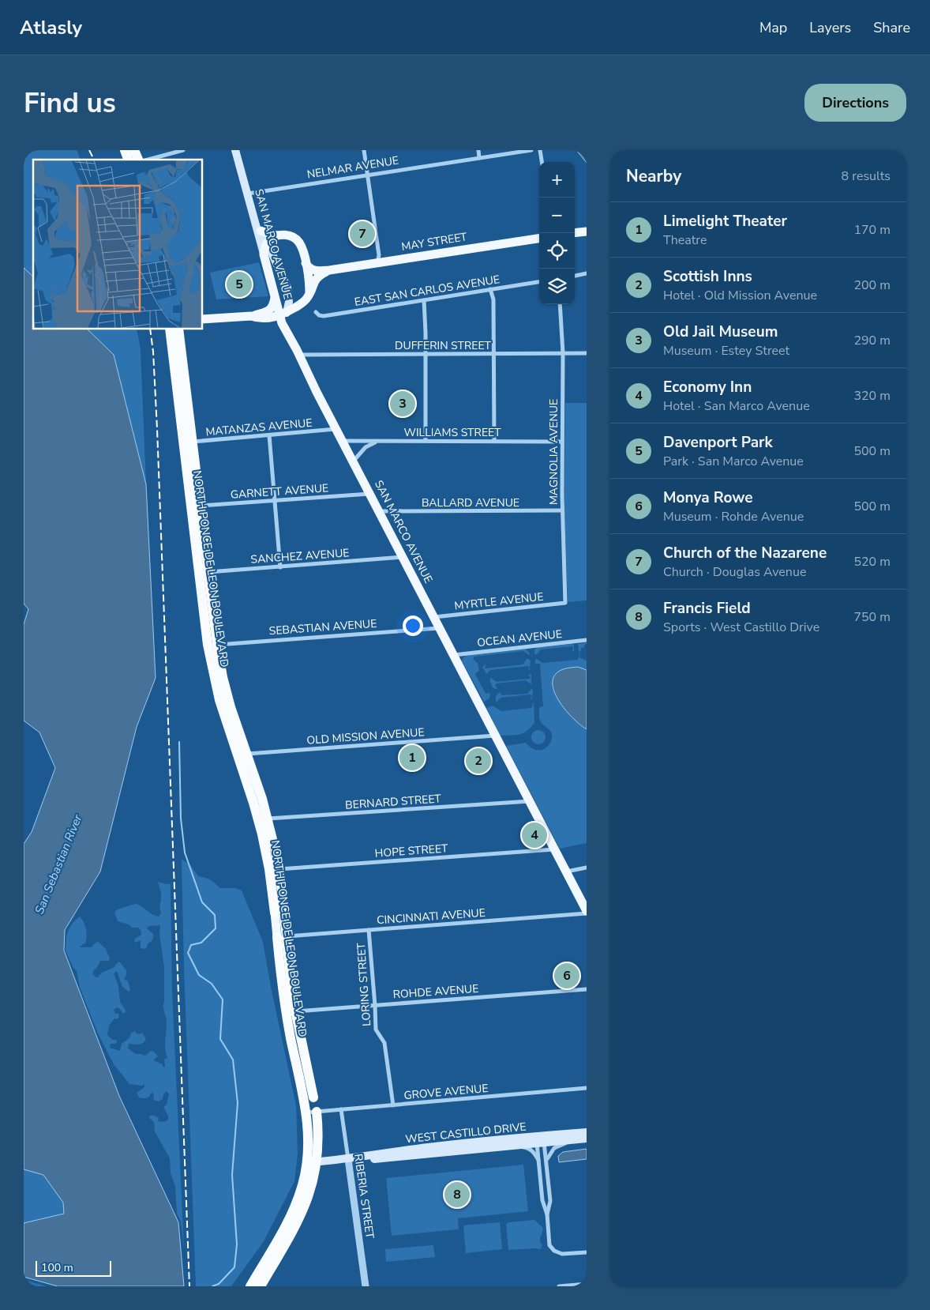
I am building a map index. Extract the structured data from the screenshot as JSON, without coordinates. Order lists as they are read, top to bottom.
{
  "streets": {
    "highway": ["NORTH PONCE DE LEON BOULEVARD"],
    "main road": ["MAY STREET", "SAN MARCO AVENUE", "WEST CASTILLO DRIVE"],
    "street": [
      "NELMAR AVENUE",
      "EAST SAN CARLOS AVENUE",
      "DUFFERIN STREET",
      "MATANZAS AVENUE",
      "WILLIAMS STREET",
      "MAGNOLIA AVENUE",
      "GARNETT AVENUE",
      "BALLARD AVENUE",
      "SANCHEZ AVENUE",
      "MYRTLE AVENUE",
      "SEBASTIAN AVENUE",
      "OCEAN AVENUE",
      "OLD MISSION AVENUE",
      "BERNARD STREET",
      "HOPE STREET",
      "CINCINNATI AVENUE",
      "LORING STREET",
      "ROHDE AVENUE",
      "GROVE AVENUE",
      "RIBERIA STREET"
    ]
  },
  "crossings": [
    ["NELMAR AVENUE", "SAN MARCO AVENUE"],
    ["MAY STREET", "SAN MARCO AVENUE"],
    ["SAN MARCO AVENUE", "DUFFERIN STREET"],
    ["SAN MARCO AVENUE", "MATANZAS AVENUE"],
    ["SAN MARCO AVENUE", "WILLIAMS STREET"],
    ["SAN MARCO AVENUE", "GARNETT AVENUE"],
    ["SAN MARCO AVENUE", "BALLARD AVENUE"],
    ["SAN MARCO AVENUE", "SANCHEZ AVENUE"],
    ["SAN MARCO AVENUE", "MYRTLE AVENUE"],
    ["SAN MARCO AVENUE", "SEBASTIAN AVENUE"],
    ["SAN MARCO AVENUE", "OCEAN AVENUE"],
    ["SAN MARCO AVENUE", "OLD MISSION AVENUE"],
    ["SAN MARCO AVENUE", "BERNARD STREET"],
    ["SAN MARCO AVENUE", "HOPE STREET"],
    ["SAN MARCO AVENUE", "CINCINNATI AVENUE"],
    ["DUFFERIN STREET", "MAGNOLIA AVENUE"],
    ["MATANZAS AVENUE", "NORTH PONCE DE LEON BOULEVARD"],
    ["WILLIAMS STREET", "MAGNOLIA AVENUE"],
    ["MAGNOLIA AVENUE", "BALLARD AVENUE"],
    ["MAGNOLIA AVENUE", "MYRTLE AVENUE"],
    ["GARNETT AVENUE", "NORTH PONCE DE LEON BOULEVARD"],
    ["SANCHEZ AVENUE", "NORTH PONCE DE LEON BOULEVARD"],
    ["NORTH PONCE DE LEON BOULEVARD", "SEBASTIAN AVENUE"],
    ["NORTH PONCE DE LEON BOULEVARD", "OLD MISSION AVENUE"],
    ["NORTH PONCE DE LEON BOULEVARD", "BERNARD STREET"],
    ["NORTH PONCE DE LEON BOULEVARD", "HOPE STREET"],
    ["NORTH PONCE DE LEON BOULEVARD", "CINCINNATI AVENUE"],
    ["NORTH PONCE DE LEON BOULEVARD", "ROHDE AVENUE"],
    ["NORTH PONCE DE LEON BOULEVARD", "GROVE AVENUE"],
    ["NORTH PONCE DE LEON BOULEVARD", "WEST CASTILLO DRIVE"],
    ["CINCINNATI AVENUE", "LORING STREET"],
    ["LORING STREET", "ROHDE AVENUE"],
    ["LORING STREET", "GROVE AVENUE"],
    ["GROVE AVENUE", "RIBERIA STREET"],
    ["WEST CASTILLO DRIVE", "RIBERIA STREET"]
  ],
  "water": ["San Sebastian River"],
  "scale_bar": "100 m",
  "page": {
    "header": "Atlasly",
    "nav": ["Map", "Layers", "Share"],
    "buttons": "Directions",
    "title": "Find us",
    "heading": ["Nearby", "8 results"],
    "map_buttons": ["+", "−"],
    "list": [
      {
        "mark": "1",
        "name": "Limelight Theater",
        "note": "Theatre",
        "value": "170 m"
      },
      {
        "mark": "2",
        "name": "Scottish Inns",
        "note": "Hotel · Old Mission Avenue",
        "value": "200 m"
      },
      {
        "mark": "3",
        "name": "Old Jail Museum",
        "note": "Museum · Estey Street",
        "value": "290 m"
      },
      {
        "mark": "4",
        "name": "Economy Inn",
        "note": "Hotel · San Marco Avenue",
        "value": "320 m"
      },
      {
        "mark": "5",
        "name": "Davenport Park",
        "note": "Park · San Marco Avenue",
        "value": "500 m"
      },
      {
        "mark": "6",
        "name": "Monya Rowe",
        "note": "Museum · Rohde Avenue",
        "value": "500 m"
      },
      {
        "mark": "7",
        "name": "Church of the Nazarene",
        "note": "Church · Douglas Avenue",
        "value": "520 m"
      },
      {
        "mark": "8",
        "name": "Francis Field",
        "note": "Sports · West Castillo Drive",
        "value": "750 m"
      }
    ],
    "pins": [
      "7",
      "5",
      "3",
      "1",
      "2",
      "4",
      "6",
      "8"
    ],
    "scale": "100 m"
  }
}
